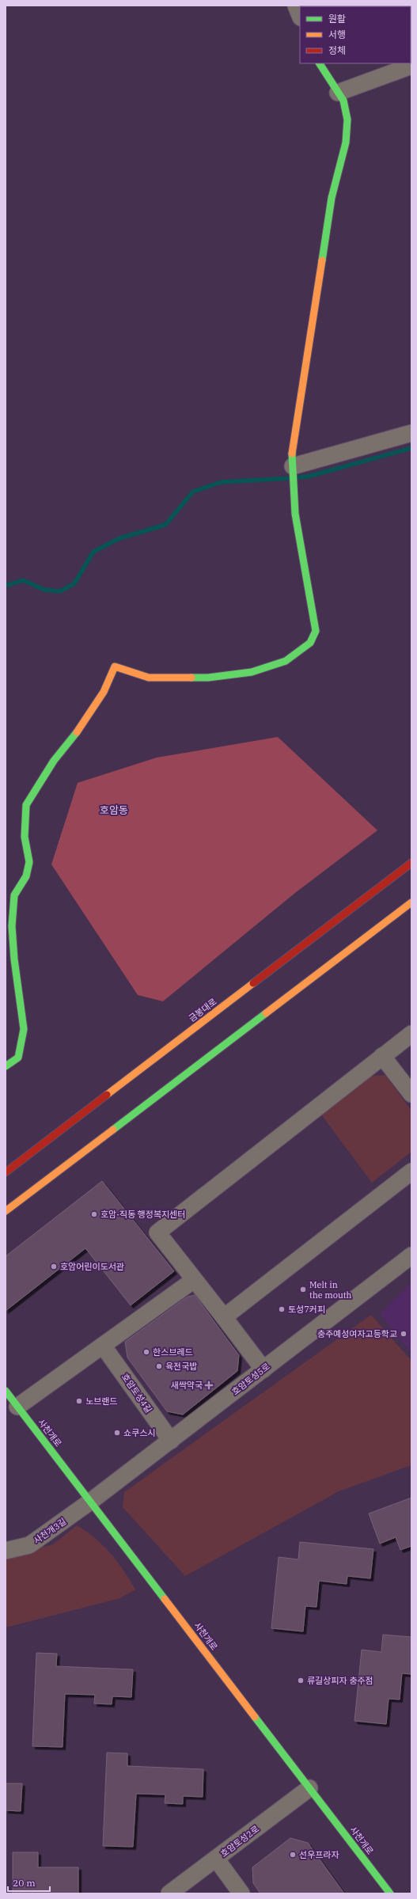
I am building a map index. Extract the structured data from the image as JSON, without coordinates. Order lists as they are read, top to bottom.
{
  "streets": {
    "street": [
      "금봉대로",
      "호암토성5로",
      "호암토성4길",
      "사천개로",
      "사천개3길",
      "호암토성2로"
    ]
  },
  "crossings": [
    ["호암토성5로", "호암토성4길"],
    ["호암토성5로", "사천개로"],
    ["호암토성5로", "사천개3길"],
    ["사천개로", "사천개3길"],
    ["사천개로", "호암토성2로"]
  ],
  "districts": ["호암동"],
  "places": {
    "other": [
      "호암·직동 행정복지센터",
      "호암어린이도서관",
      "Melt in the mouth",
      "토성7커피",
      "충주예성여자고등학교",
      "한스브레드",
      "육전국밥",
      "노브랜드",
      "쇼쿠스시",
      "류길상피자 충주점",
      "선우프라자"
    ],
    "health": ["새싹약국"]
  },
  "legend": ["원활", "서행", "정체"],
  "scale_bar": "20 m"
}
